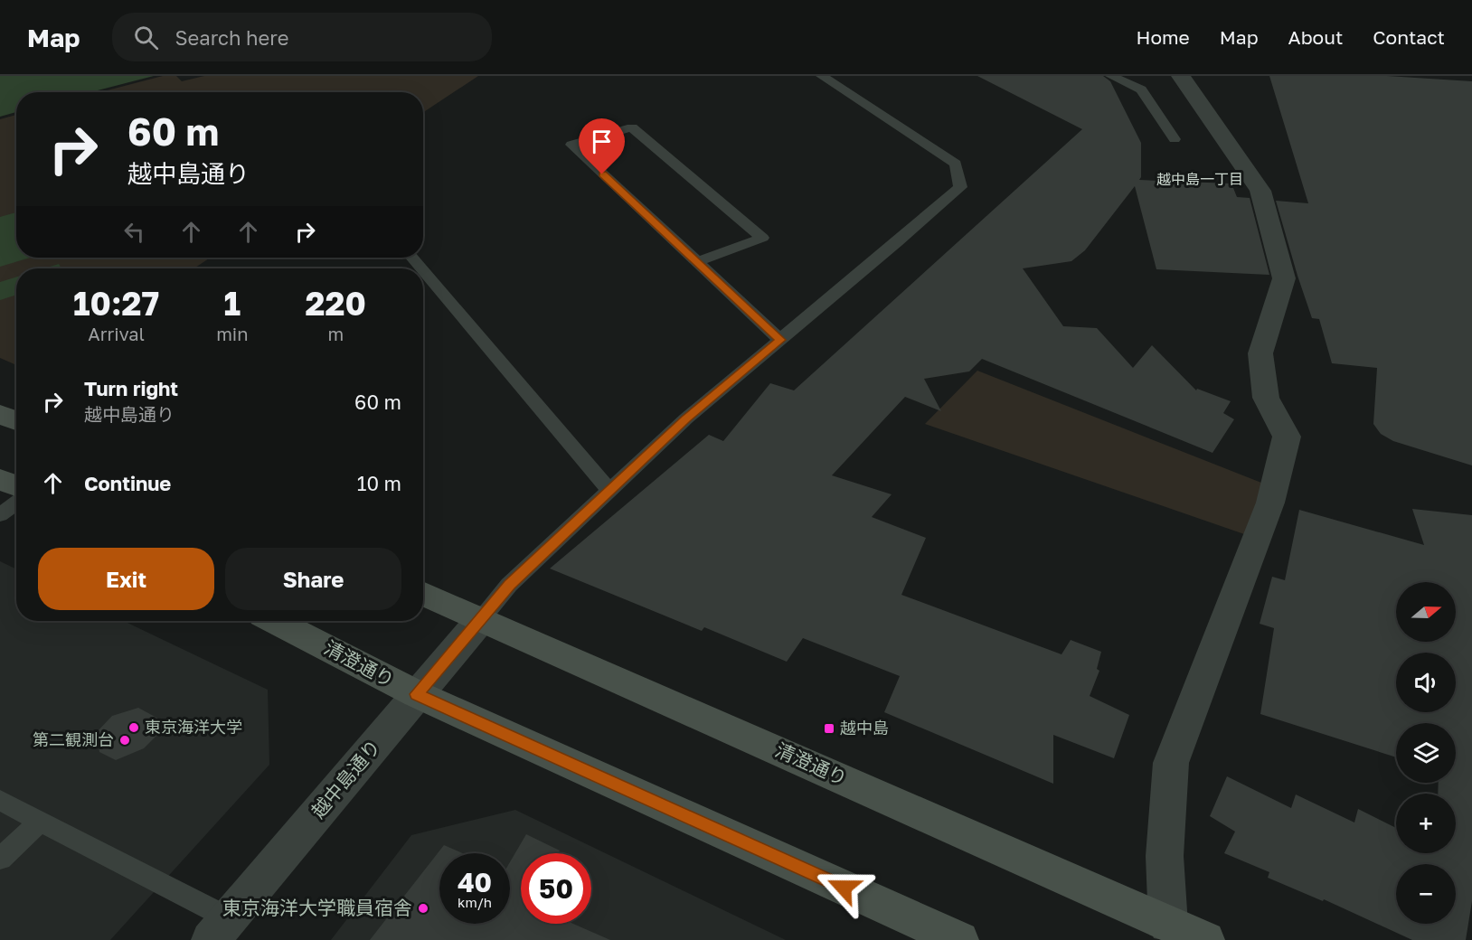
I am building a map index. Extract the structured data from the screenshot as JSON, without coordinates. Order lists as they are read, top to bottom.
{
  "streets": {
    "main road": ["清澄通り"],
    "street": ["越中島通り"]
  },
  "crossings": [
    ["清澄通り", "越中島通り"]
  ],
  "districts": ["越中島一丁目"],
  "places": {
    "other": ["東京海洋大学", "第二観測台", "東京海洋大学職員宿舎"],
    "transit": ["越中島"]
  },
  "north": "right",
  "page": {
    "header": "Map",
    "search": "Search here",
    "nav": [
      "Home",
      "Map",
      "About",
      "Contact"
    ],
    "turn": ["60 m", "越中島通り"],
    "eta": [
      "10:27",
      "Arrival",
      "1",
      "min",
      "220",
      "m"
    ],
    "list": [
      {
        "name": "Turn right",
        "note": "越中島通り",
        "value": "60 m"
      },
      {
        "name": "Continue",
        "value": "10 m"
      }
    ],
    "buttons": ["Exit", "Share"],
    "map_buttons": ["+", "−"],
    "speed": "40 km/h",
    "limit": "50"
  }
}
